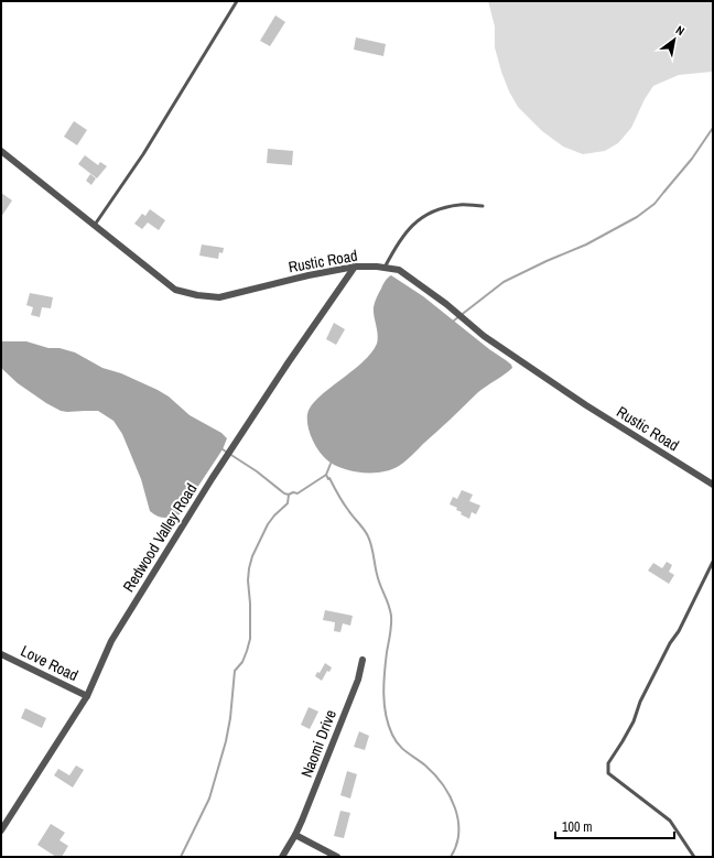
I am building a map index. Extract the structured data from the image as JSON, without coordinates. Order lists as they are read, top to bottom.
{
  "streets": {
    "street": [
      "Rustic Road",
      "Redwood Valley Road",
      "Love Road",
      "Naomi Drive"
    ]
  },
  "crossings": [
    ["Rustic Road", "Redwood Valley Road"],
    ["Redwood Valley Road", "Love Road"]
  ],
  "scale_bar": "100 m",
  "north": "top right"
}
